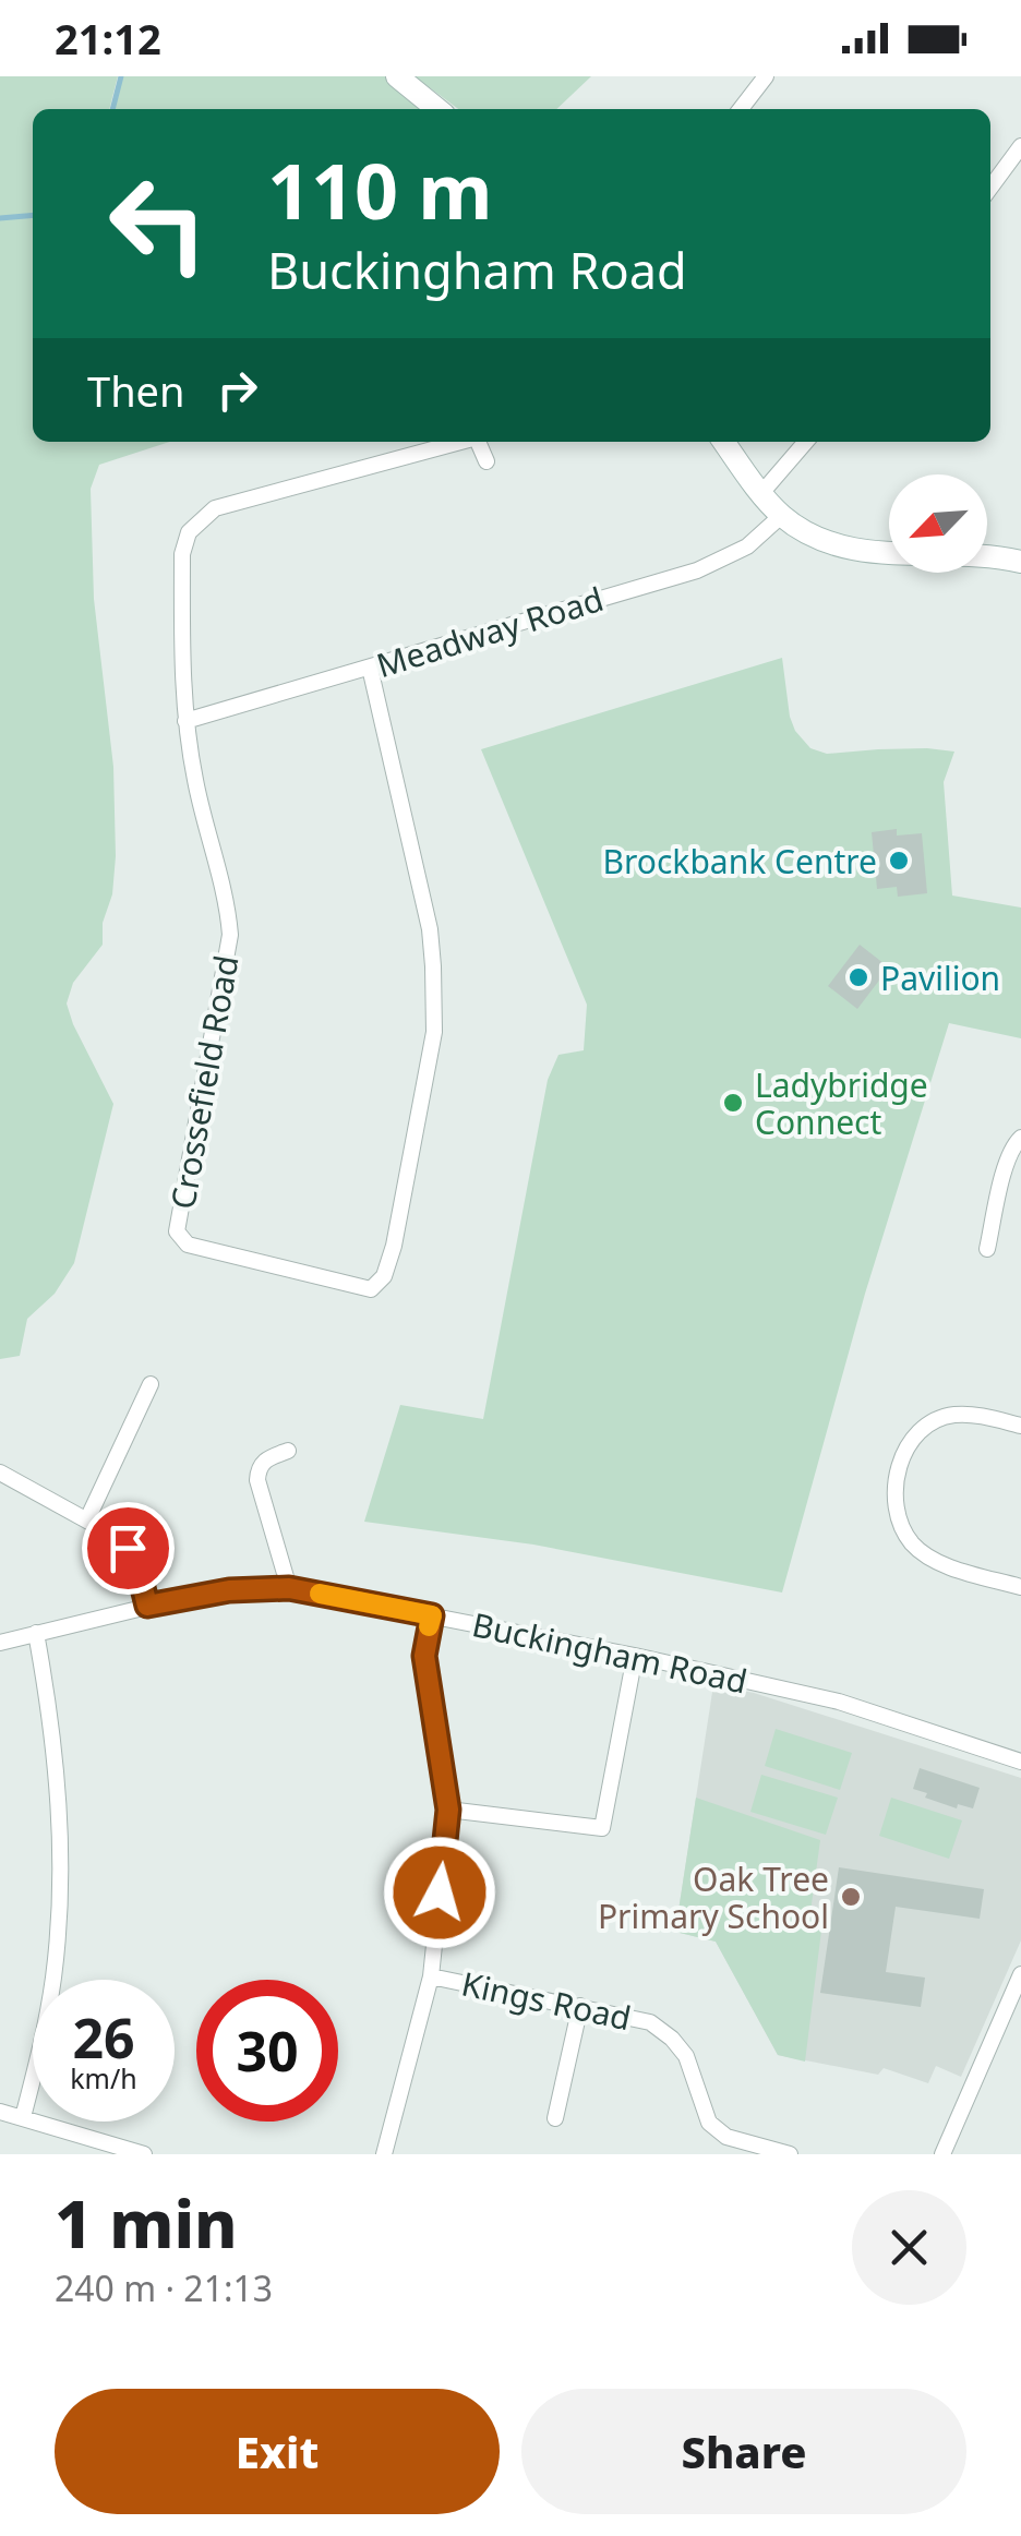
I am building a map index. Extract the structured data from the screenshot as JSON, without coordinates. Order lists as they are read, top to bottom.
{
  "streets": {
    "street": [
      "Meadway Road",
      "Crossefield Road",
      "Buckingham Road",
      "Kings Road"
    ]
  },
  "crossings": [
    ["Meadway Road", "Crossefield Road"]
  ],
  "places": [
    "Brockbank Centre",
    "Pavilion",
    "Ladybridge Connect",
    "Oak Tree Primary School"
  ],
  "north": "bottom left",
  "page": {
    "status": "21:12",
    "turn": ["110 m", "Buckingham Road"],
    "then": "Then",
    "speed": "26 km/h",
    "limit": "30",
    "heading": ["1 min", "240 m · 21:13"],
    "buttons": ["Exit", "Share"]
  }
}
